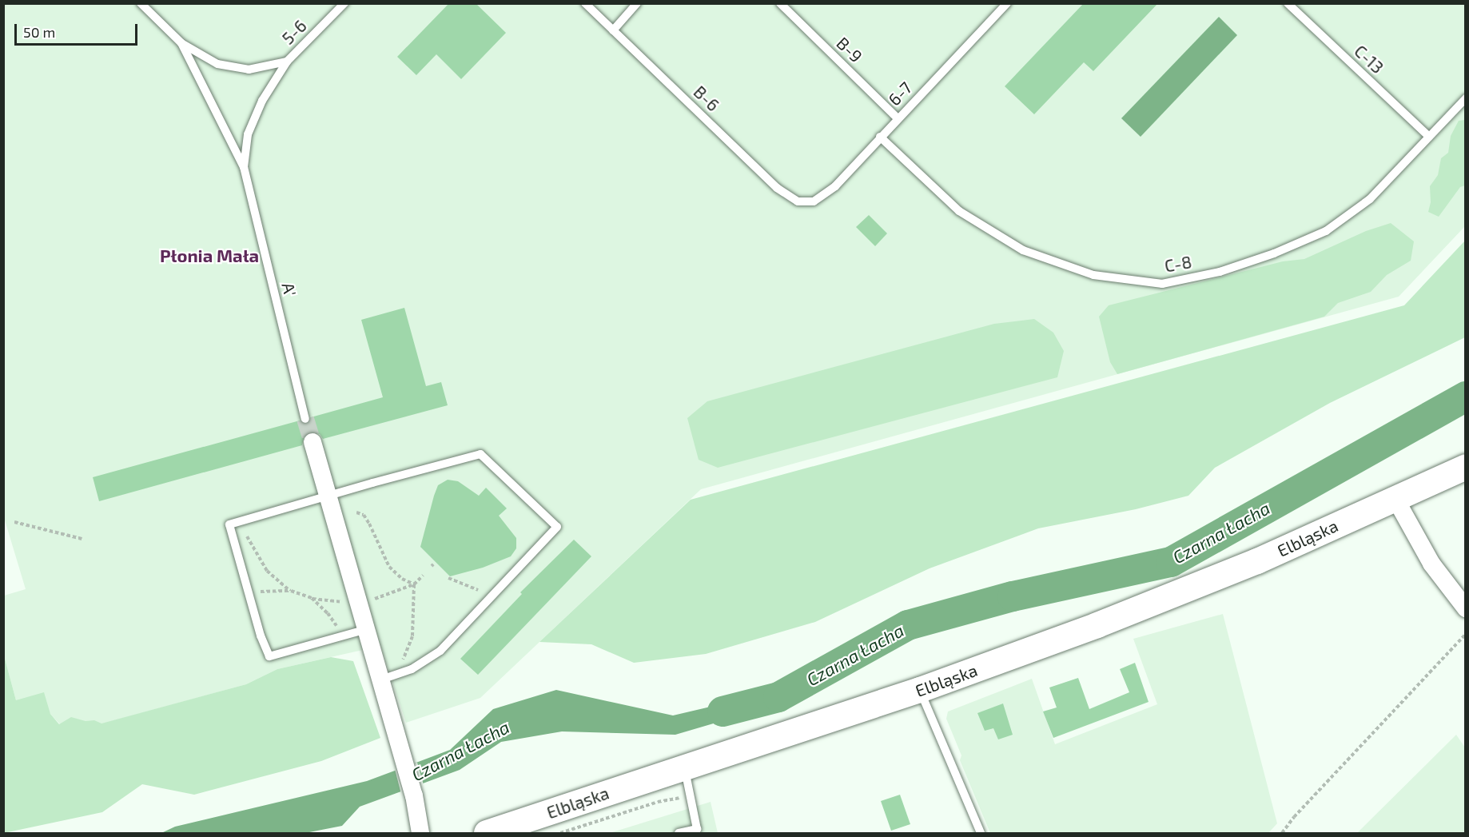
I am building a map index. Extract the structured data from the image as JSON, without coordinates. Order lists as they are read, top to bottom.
{
  "streets": {
    "main road": ["Elbląska"],
    "lane": [
      "5-6",
      "B-9",
      "C-13",
      "6-7",
      "B-6",
      "C-8",
      "A'"
    ]
  },
  "crossings": [
    ["5-6", "A'"],
    ["B-9", "6-7"],
    ["C-13", "C-8"],
    ["6-7", "B-6"],
    ["6-7", "C-8"]
  ],
  "districts": ["Płonia Mała"],
  "water": ["Czarna Łacha"],
  "scale_bar": "50 m"
}
